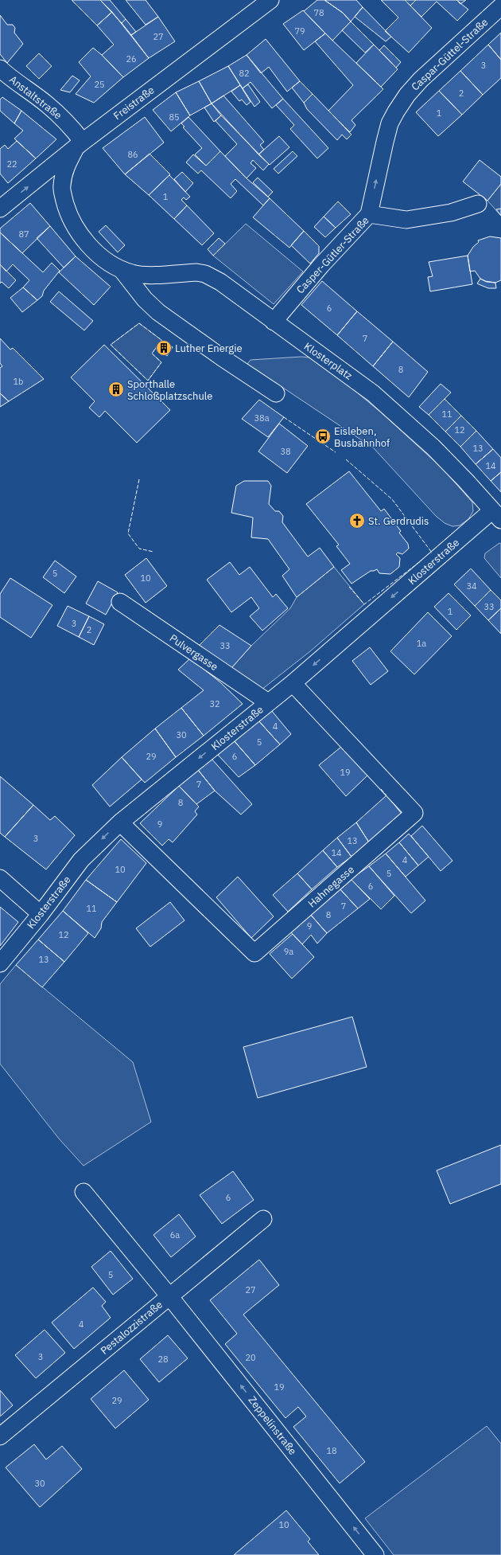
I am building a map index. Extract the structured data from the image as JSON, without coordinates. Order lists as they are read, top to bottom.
{
  "streets": {
    "street": [
      "Caspar-Güttel-Straße",
      "Anstaltstraße",
      "Freistraße",
      "Casper-Gütler-Straße",
      "Klosterplatz",
      "Klosterstraße",
      "Pulvergasse",
      "Hahnegasse",
      "Pestalozzistraße",
      "Zeppelinstraße"
    ]
  },
  "crossings": [
    ["Caspar-Güttel-Straße", "Casper-Gütler-Straße"],
    ["Anstaltstraße", "Freistraße"],
    ["Anstaltstraße", "Klosterplatz"],
    ["Freistraße", "Klosterplatz"],
    ["Casper-Gütler-Straße", "Klosterplatz"],
    ["Klosterplatz", "Klosterstraße"],
    ["Klosterstraße", "Pulvergasse"],
    ["Klosterstraße", "Hahnegasse"],
    ["Pestalozzistraße", "Zeppelinstraße"]
  ],
  "one_way": ["Caspar-Güttel-Straße", "Klosterstraße", "Zeppelinstraße"],
  "places": {
    "building": ["Luther Energie", "Sporthalle Schloßplatzschule"],
    "bus stop": ["Eisleben, Busbahnhof"],
    "church": ["St. Gerdrudis"]
  },
  "house_numbers": [
    "78",
    "79",
    "27",
    "26",
    "3",
    "82",
    "25",
    "2",
    "1",
    "85",
    "86",
    "22",
    "1",
    "87",
    "6",
    "7",
    "8",
    "1b",
    "11",
    "38a",
    "12",
    "13",
    "38",
    "14",
    "5",
    "10",
    "34",
    "33",
    "1",
    "3",
    "2",
    "1a",
    "33",
    "32",
    "4",
    "30",
    "5",
    "29",
    "6",
    "19",
    "7",
    "8",
    "9",
    "3",
    "13",
    "14",
    "4",
    "10",
    "5",
    "6",
    "7",
    "11",
    "8",
    "9",
    "12",
    "9a",
    "13",
    "6",
    "6a",
    "5",
    "27",
    "4",
    "3",
    "20",
    "28",
    "19",
    "29",
    "18",
    "30",
    "10"
  ]
}
